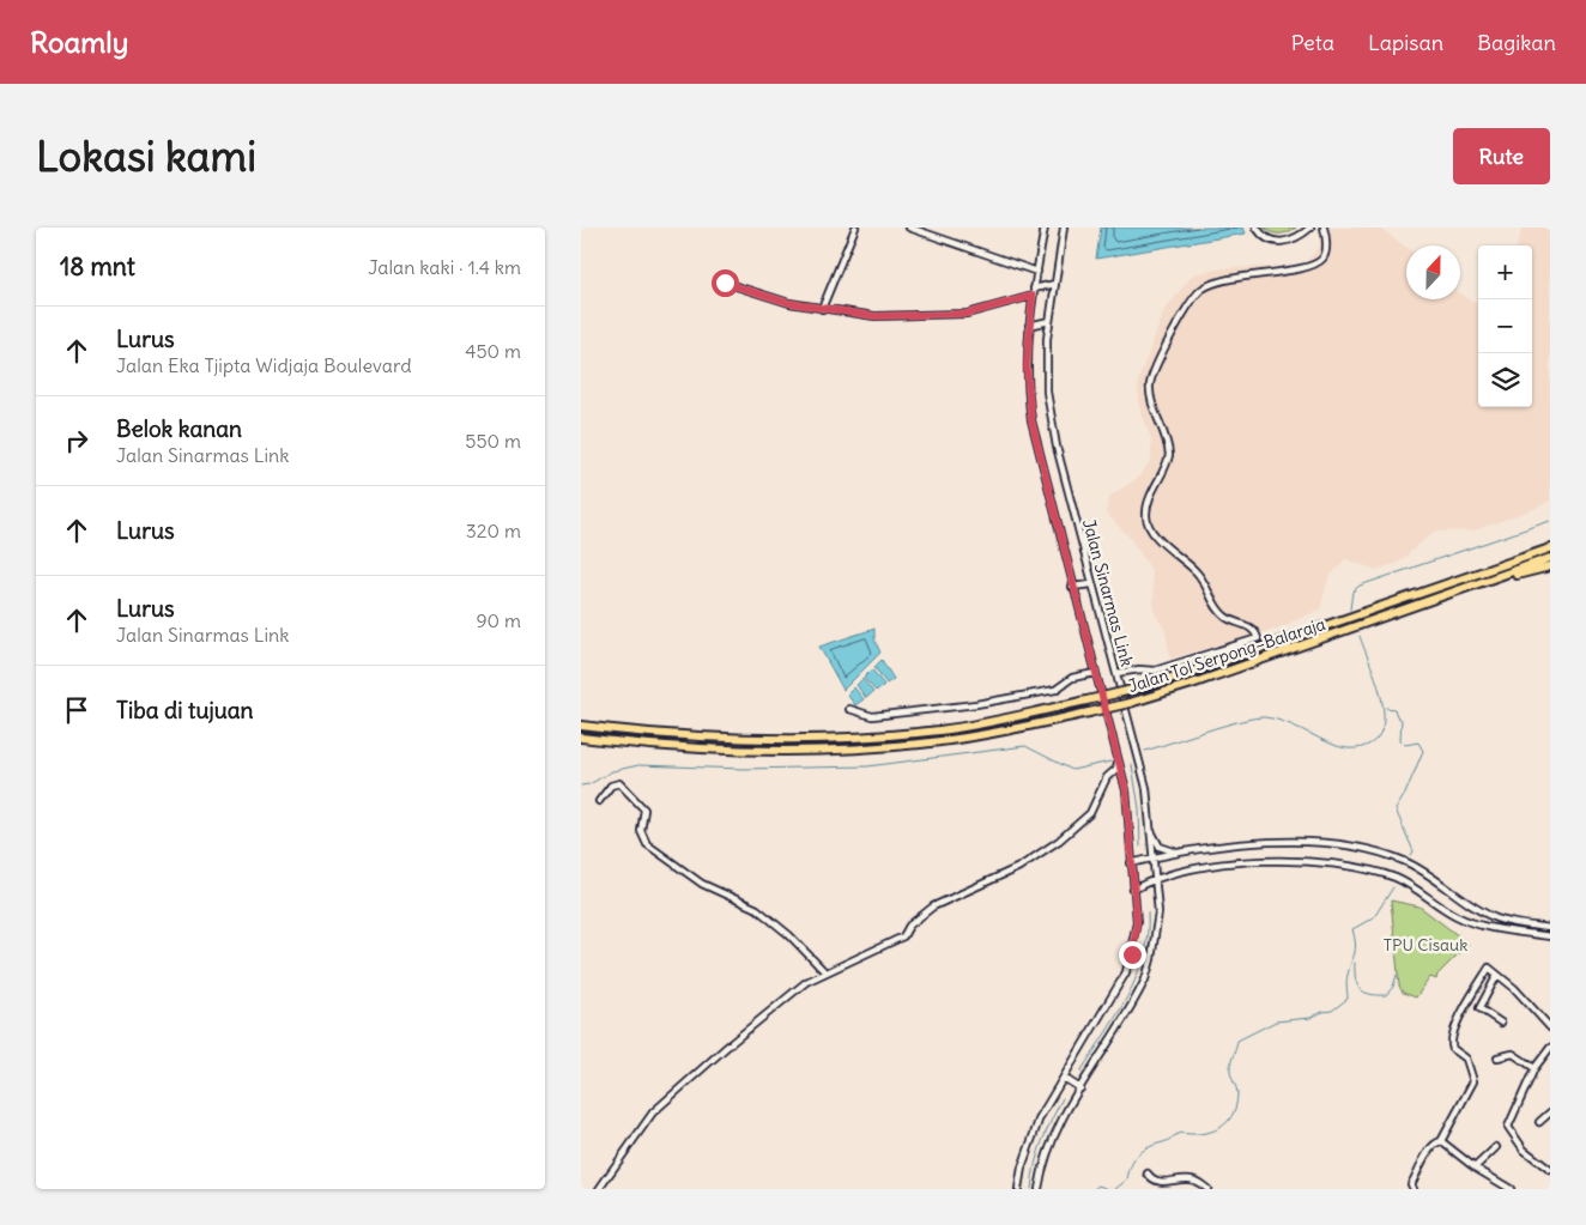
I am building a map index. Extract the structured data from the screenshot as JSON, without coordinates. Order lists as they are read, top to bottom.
{
  "streets": {
    "highway": ["Jalan Tol Serpong–Balaraja"],
    "street": ["Jalan Sinarmas Link"]
  },
  "parks": ["TPU Cisauk"],
  "north": "top",
  "page": {
    "header": "Roamly",
    "nav": ["Peta", "Lapisan", "Bagikan"],
    "buttons": "Rute",
    "title": "Lokasi kami",
    "heading": ["18 mnt", "Jalan kaki · 1.4 km"],
    "map_buttons": ["+", "−"],
    "list": [
      ["Lurus", "Jalan Eka Tjipta Widjaja Boulevard", "450 m"],
      ["Belok kanan", "Jalan Sinarmas Link", "550 m"],
      ["Lurus", "320 m"],
      ["Lurus", "Jalan Sinarmas Link", "90 m"],
      "Tiba di tujuan"
    ]
  }
}
